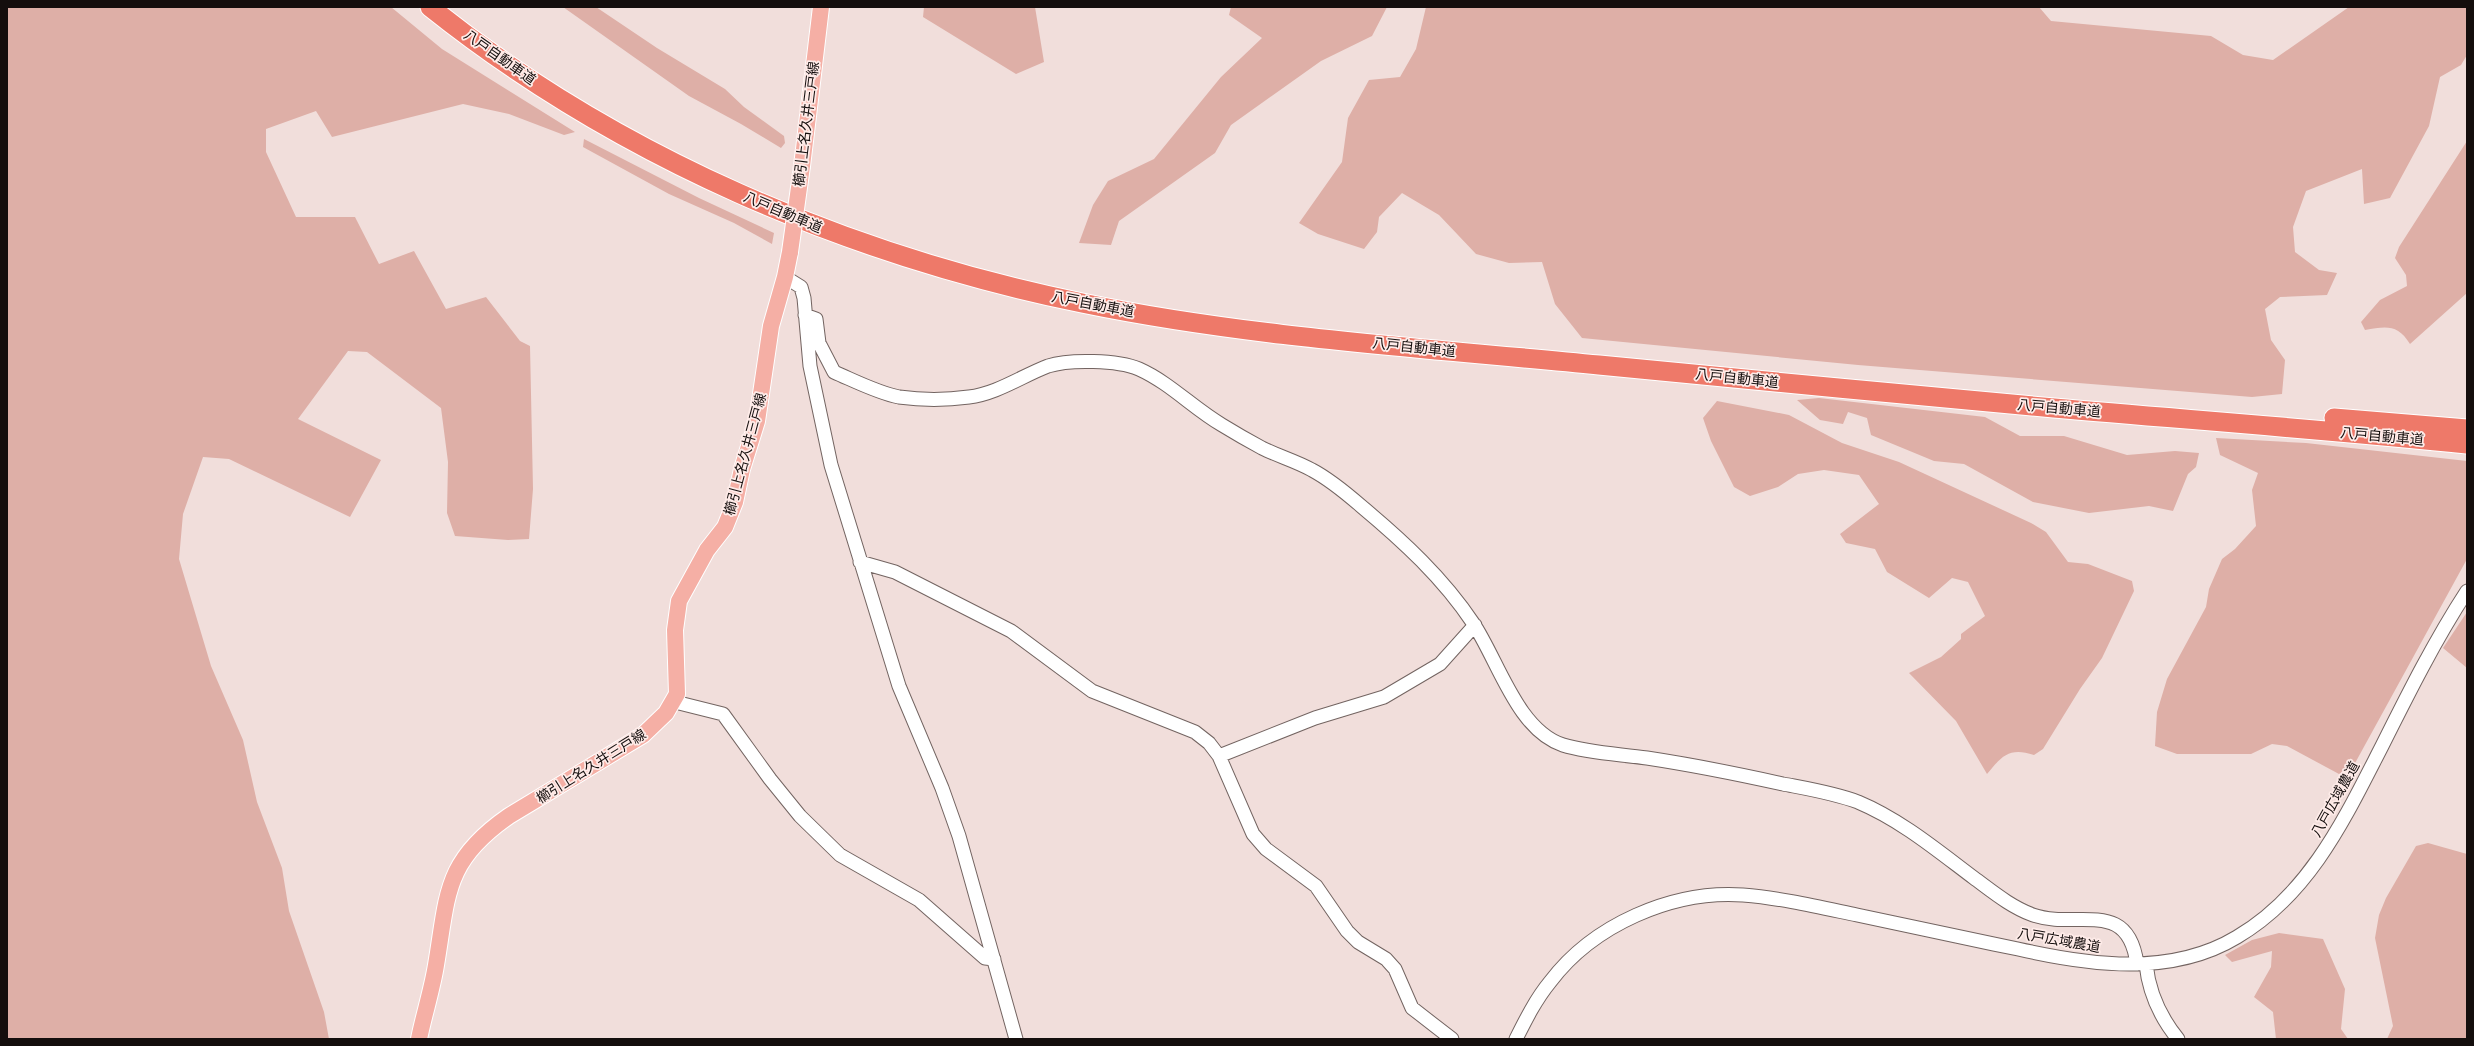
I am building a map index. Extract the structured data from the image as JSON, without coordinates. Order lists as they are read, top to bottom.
{
  "streets": {
    "highway": ["八戸自動車道"],
    "main road": ["櫛引上名久井三戸線"],
    "street": ["八戸広域農道"]
  }
}
